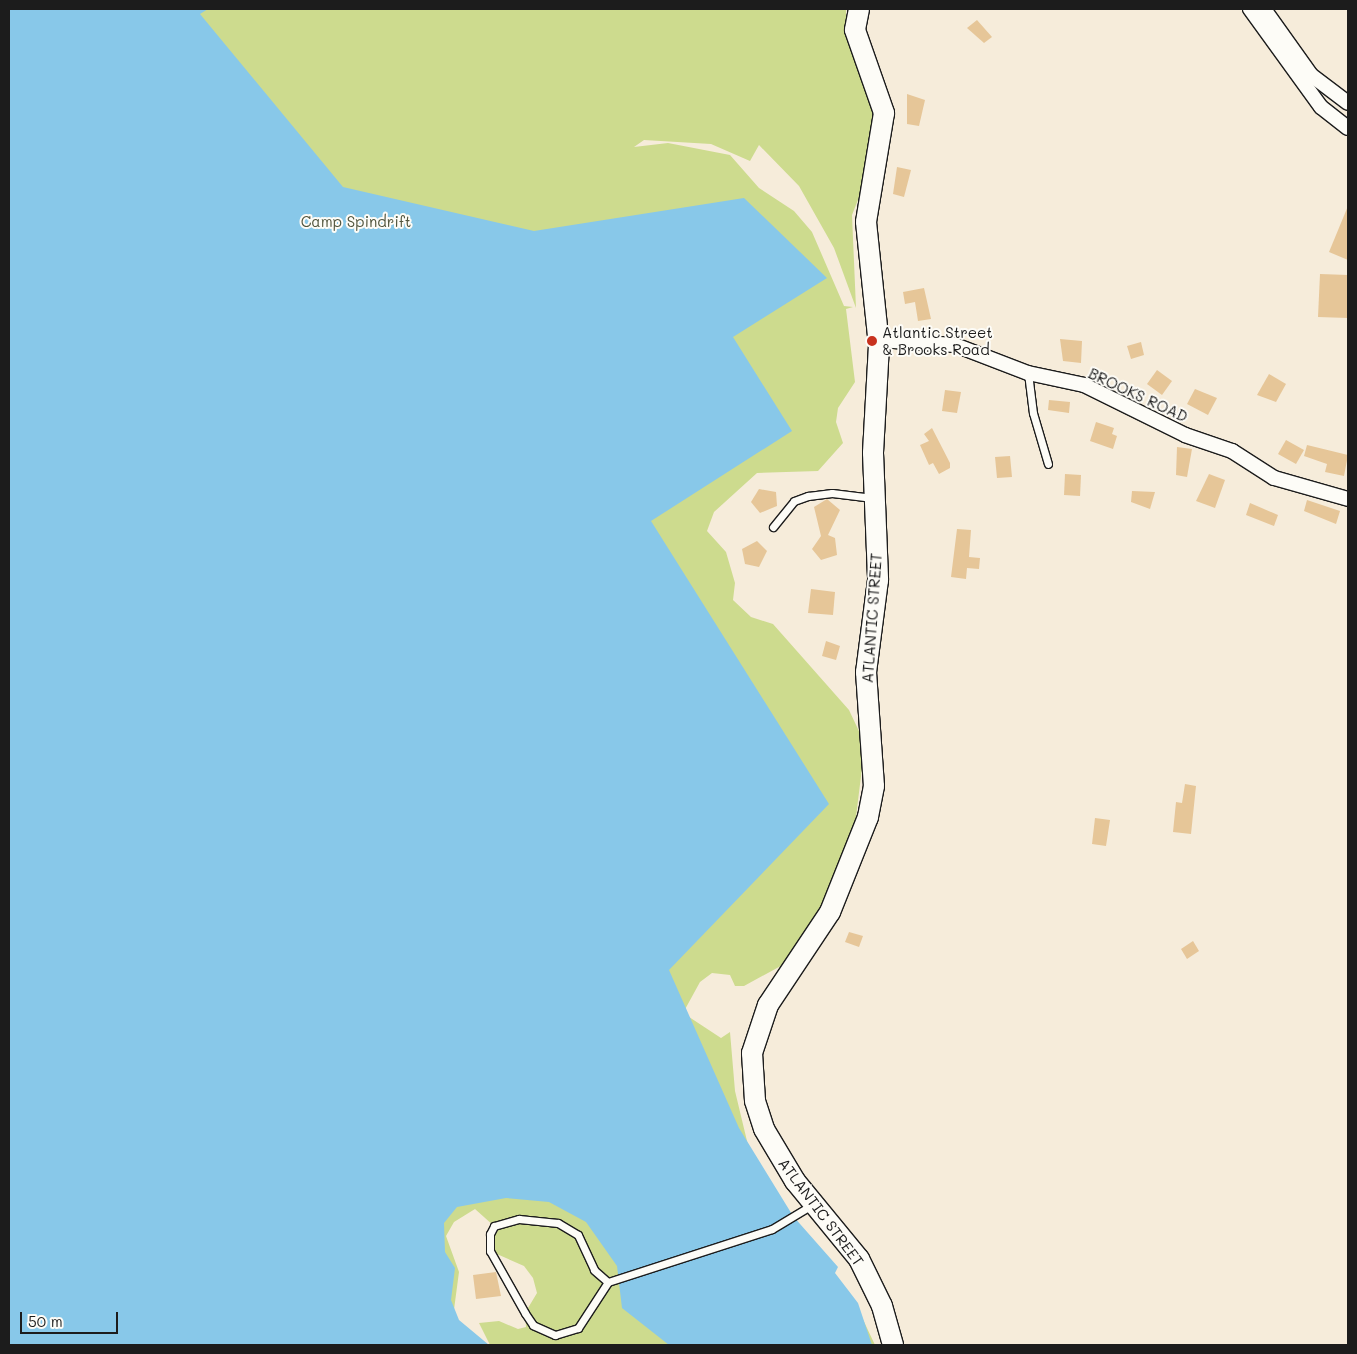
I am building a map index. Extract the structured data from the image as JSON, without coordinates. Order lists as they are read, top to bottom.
{
  "streets": {
    "street": ["BROOKS ROAD", "ATLANTIC STREET"]
  },
  "crossings": [
    ["BROOKS ROAD", "ATLANTIC STREET"]
  ],
  "parks": ["Camp Spindrift"],
  "places": ["Atlantic Street & Brooks Road"],
  "scale_bar": "50 m"
}
